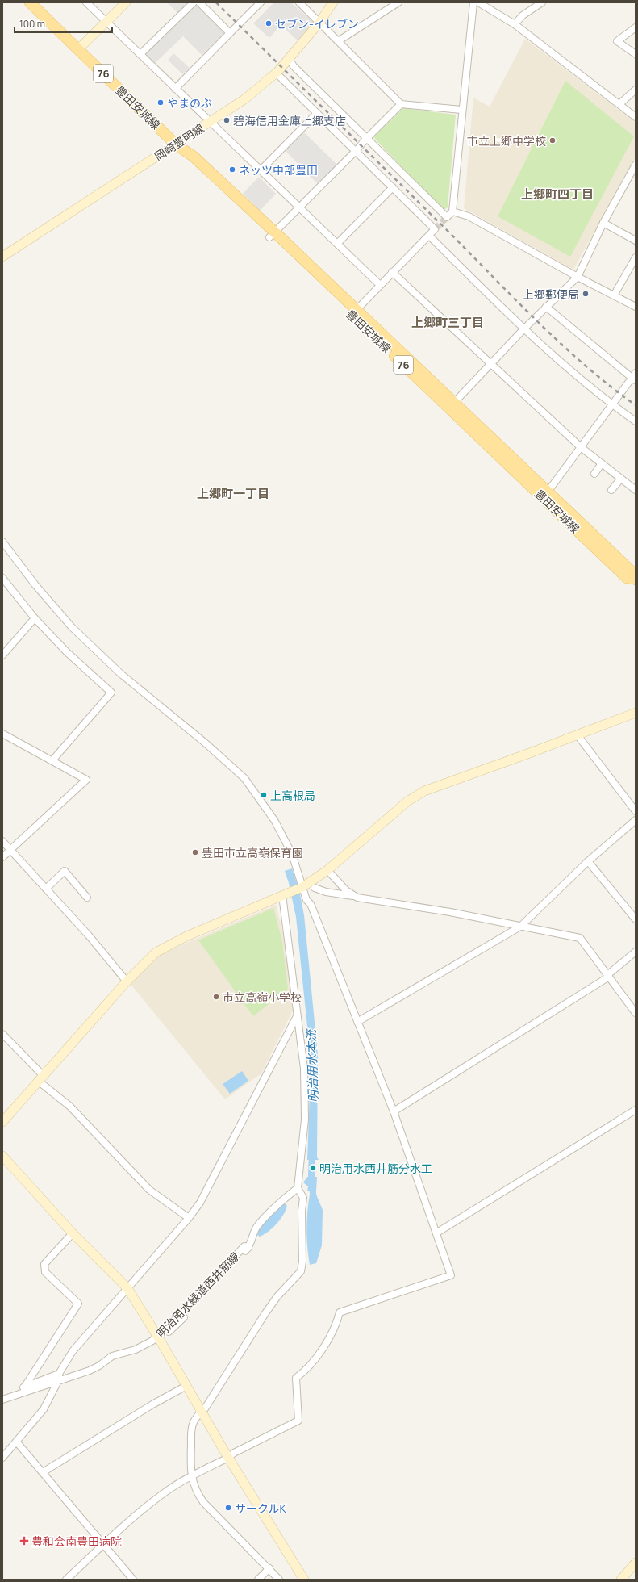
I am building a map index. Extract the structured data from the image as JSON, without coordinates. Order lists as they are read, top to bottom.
{
  "streets": {
    "main road": ["76", "豊田安城線"],
    "street": ["岡崎豊明線", "明治用水緑道西井筋線"]
  },
  "crossings": [
    ["豊田安城線", "岡崎豊明線"]
  ],
  "districts": ["上郷町四丁目", "上郷町三丁目", "上郷町一丁目"],
  "water": ["明治用水本流"],
  "places": {
    "other": [
      "セブン-イレブン",
      "やまのぶ",
      "碧海信用金庫上郷支店",
      "市立上郷中学校",
      "ネッツ中部豊田",
      "上郷郵便局",
      "上高根局",
      "豊田市立高嶺保育園",
      "市立高嶺小学校",
      "明治用水西井筋分水工",
      "サークルK"
    ],
    "health": ["豊和会南豊田病院"]
  },
  "scale_bar": "100 m"
}
